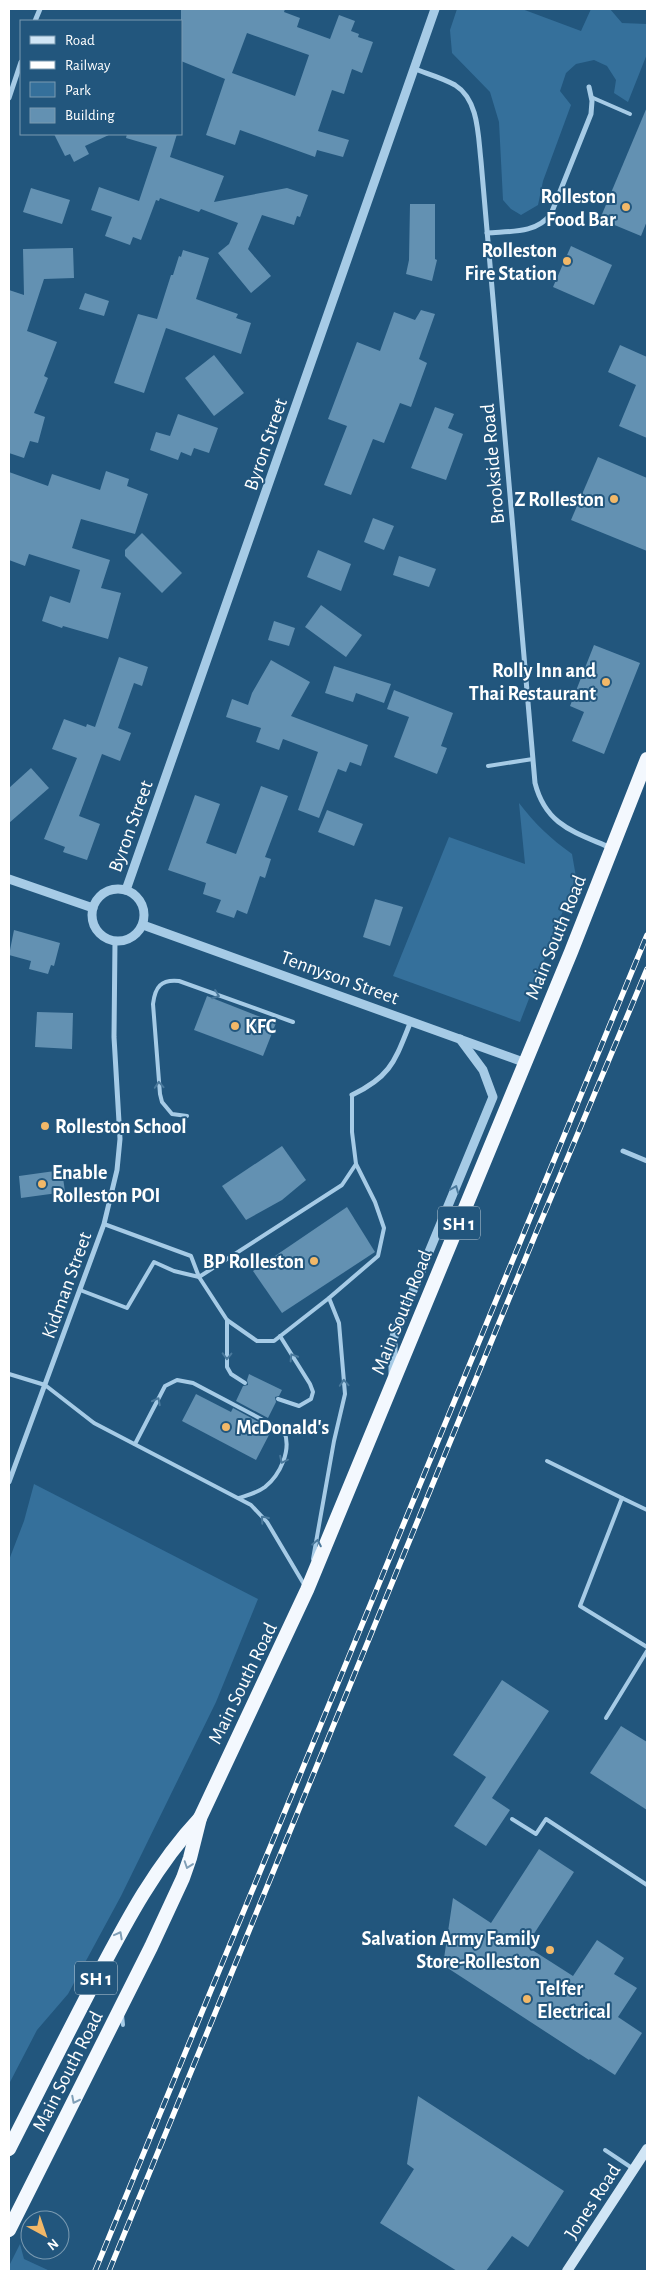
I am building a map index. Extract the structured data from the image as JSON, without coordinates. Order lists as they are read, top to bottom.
{
  "streets": {
    "highway": ["Main South Road", "SH 1"],
    "main road": ["Jones Road"],
    "street": [
      "Byron Street",
      "Brookside Road",
      "Tennyson Street",
      "Kidman Street"
    ]
  },
  "crossings": [
    ["Byron Street", "Brookside Road"],
    ["Byron Street", "Tennyson Street"],
    ["Byron Street", "Kidman Street"],
    ["Brookside Road", "Main South Road"],
    ["Main South Road", "Tennyson Street"],
    ["Tennyson Street", "Kidman Street"]
  ],
  "places": [
    "Rolleston Food Bar",
    "Rolleston Fire Station",
    "Z Rolleston",
    "Rolly Inn and Thai Restaurant",
    "KFC",
    "Rolleston School",
    "Enable Rolleston POI",
    "BP Rolleston",
    "McDonald's",
    "Salvation Army Family Store-Rolleston",
    "Telfer Electrical"
  ],
  "legend": [
    "Road",
    "Railway",
    "Park",
    "Building"
  ],
  "north": "bottom right"
}
